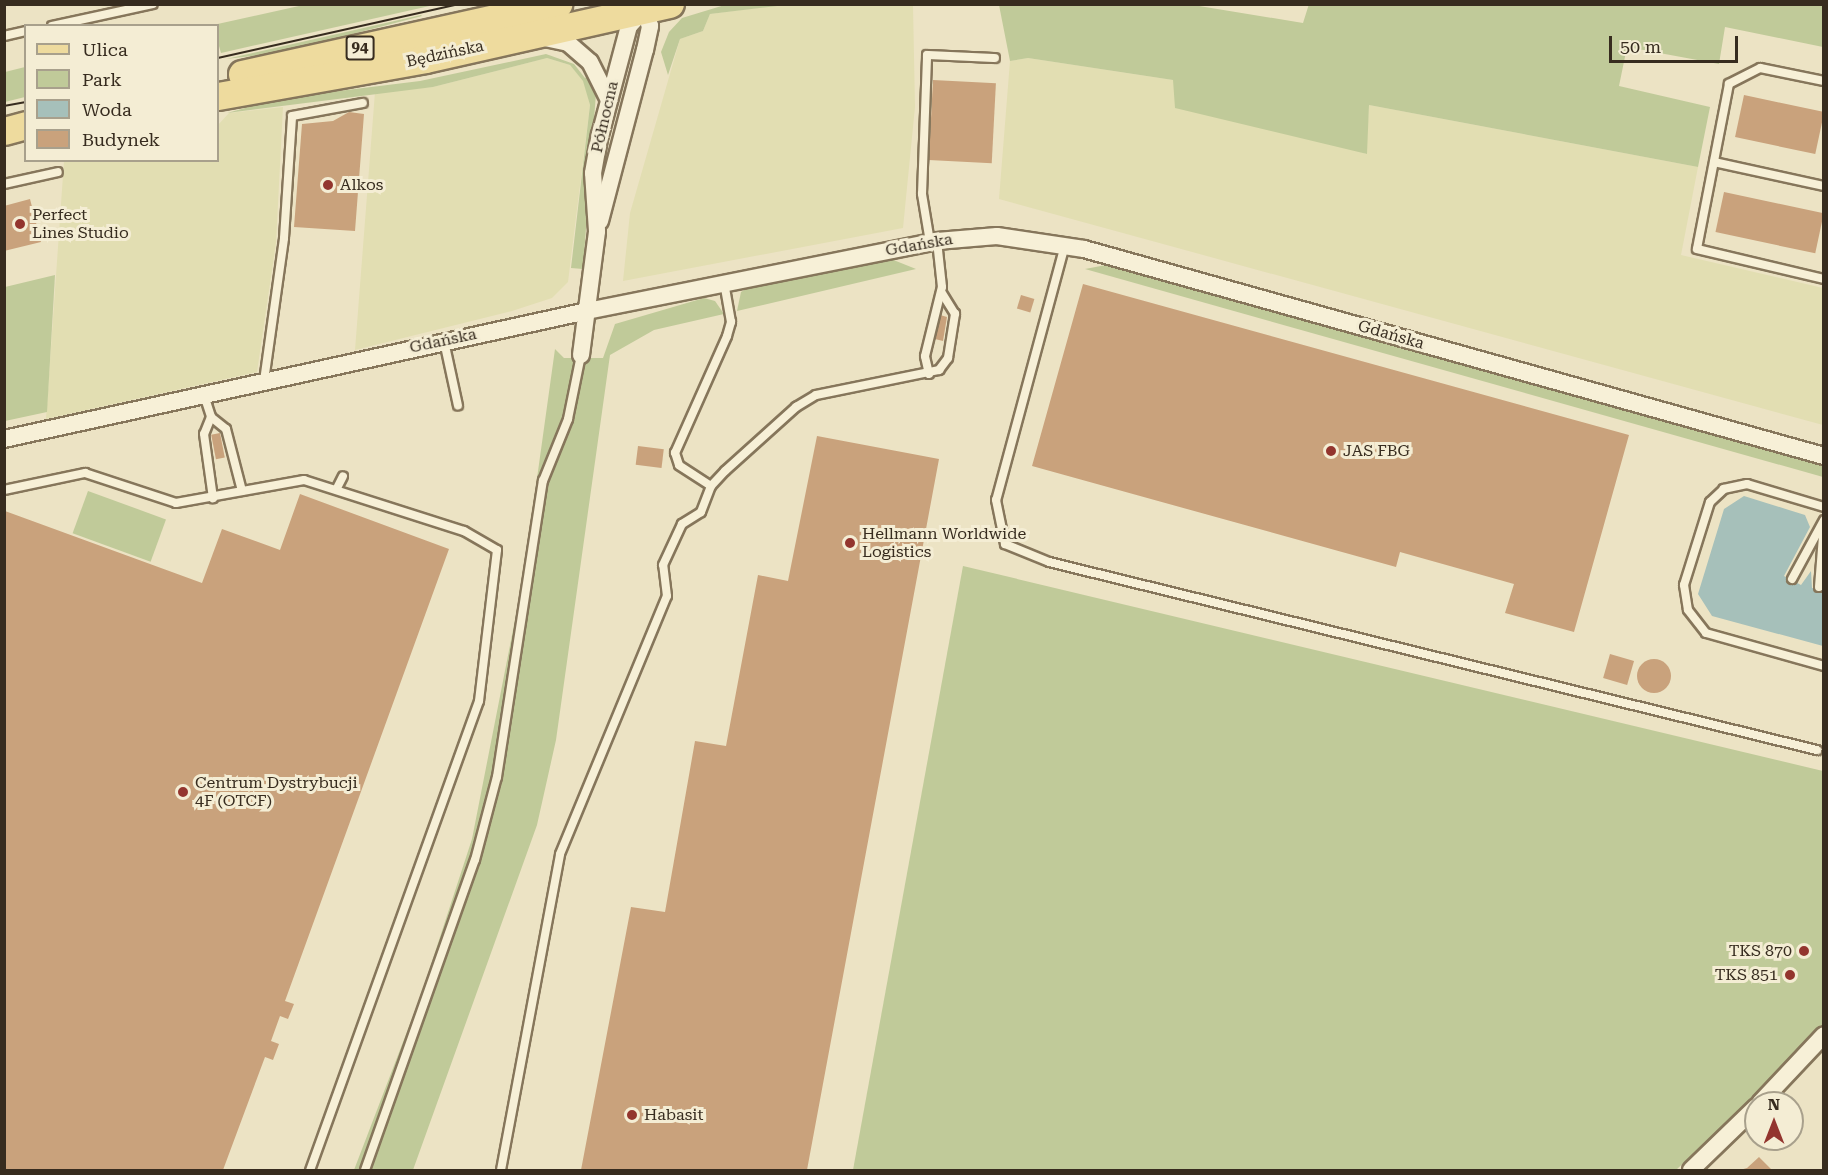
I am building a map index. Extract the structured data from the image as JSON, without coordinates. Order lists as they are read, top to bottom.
{
  "streets": {
    "main road": ["94", "Będzińska"],
    "street": ["Północna", "Gdańska"]
  },
  "crossings": [
    ["Będzińska", "Północna"],
    ["Północna", "Gdańska"]
  ],
  "places": [
    "Alkos",
    "Perfect Lines Studio",
    "JAS FBG",
    "Hellmann Worldwide Logistics",
    "Centrum Dystrybucji 4F (OTCF)",
    "TKS 870",
    "TKS 851",
    "Habasit"
  ],
  "legend": [
    "Ulica",
    "Park",
    "Woda",
    "Budynek"
  ],
  "scale_bar": "50 m",
  "north": "top"
}
